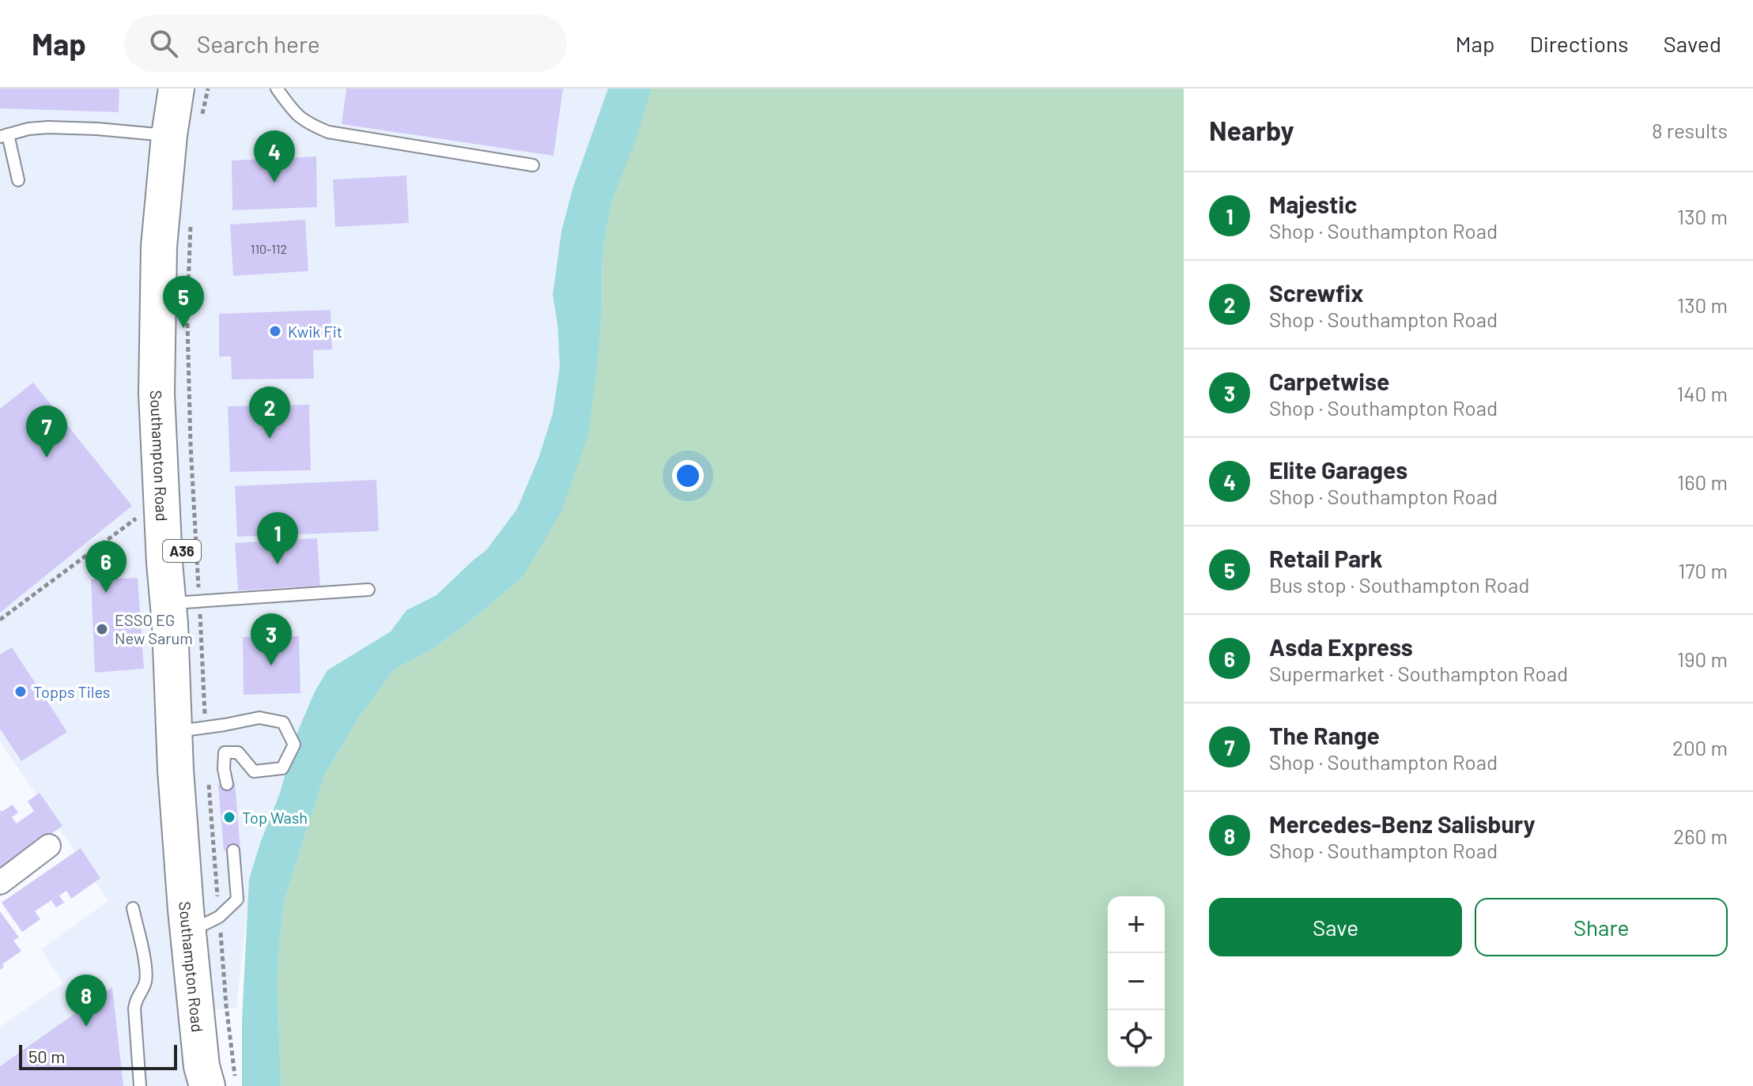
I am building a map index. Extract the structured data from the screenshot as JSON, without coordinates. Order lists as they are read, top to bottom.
{
  "streets": {
    "highway": ["Southampton Road", "A36"]
  },
  "places": [
    "Kwik Fit",
    "ESSO EG New Sarum",
    "Topps Tiles",
    "Top Wash"
  ],
  "house_numbers": ["110-112"],
  "scale_bar": "50 m",
  "page": {
    "header": "Map",
    "search": "Search here",
    "nav": ["Map", "Directions", "Saved"],
    "heading": ["Nearby", "8 results"],
    "pins": [
      "4",
      "5",
      "2",
      "7",
      "1",
      "6",
      "3",
      "8"
    ],
    "list": [
      {
        "mark": "1",
        "name": "Majestic",
        "note": "Shop · Southampton Road",
        "value": "130 m"
      },
      {
        "mark": "2",
        "name": "Screwfix",
        "note": "Shop · Southampton Road",
        "value": "130 m"
      },
      {
        "mark": "3",
        "name": "Carpetwise",
        "note": "Shop · Southampton Road",
        "value": "140 m"
      },
      {
        "mark": "4",
        "name": "Elite Garages",
        "note": "Shop · Southampton Road",
        "value": "160 m"
      },
      {
        "mark": "5",
        "name": "Retail Park",
        "note": "Bus stop · Southampton Road",
        "value": "170 m"
      },
      {
        "mark": "6",
        "name": "Asda Express",
        "note": "Supermarket · Southampton Road",
        "value": "190 m"
      },
      {
        "mark": "7",
        "name": "The Range",
        "note": "Shop · Southampton Road",
        "value": "200 m"
      },
      {
        "mark": "8",
        "name": "Mercedes-Benz Salisbury",
        "note": "Shop · Southampton Road",
        "value": "260 m"
      }
    ],
    "buttons": ["Save", "Share"],
    "map_buttons": ["+", "−"],
    "scale": "50 m"
  }
}
